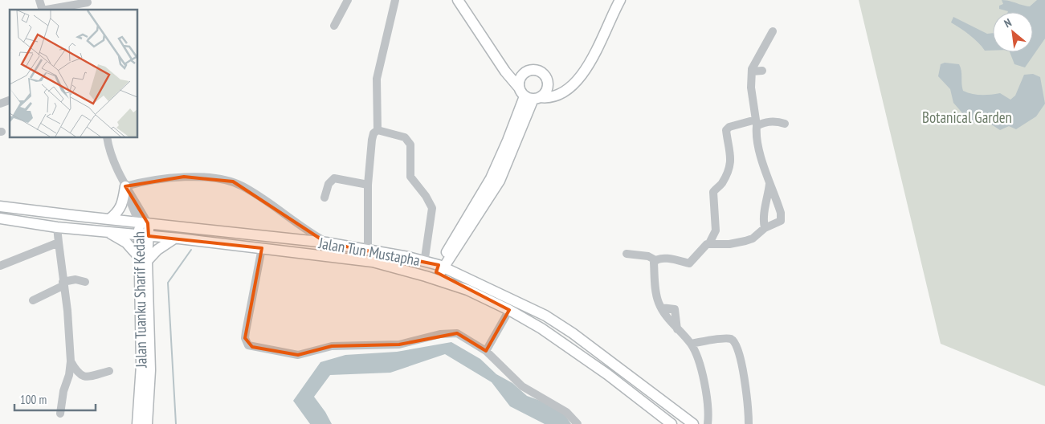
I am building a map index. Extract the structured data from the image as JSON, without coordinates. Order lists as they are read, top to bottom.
{
  "streets": {
    "main road": ["Jalan Tun Mustapha", "Jalan Tuanku Sharif Kedah"]
  },
  "crossings": [
    ["Jalan Tun Mustapha", "Jalan Tuanku Sharif Kedah"]
  ],
  "parks": ["Botanical Garden"],
  "scale_bar": "100 m",
  "north": "top left"
}
